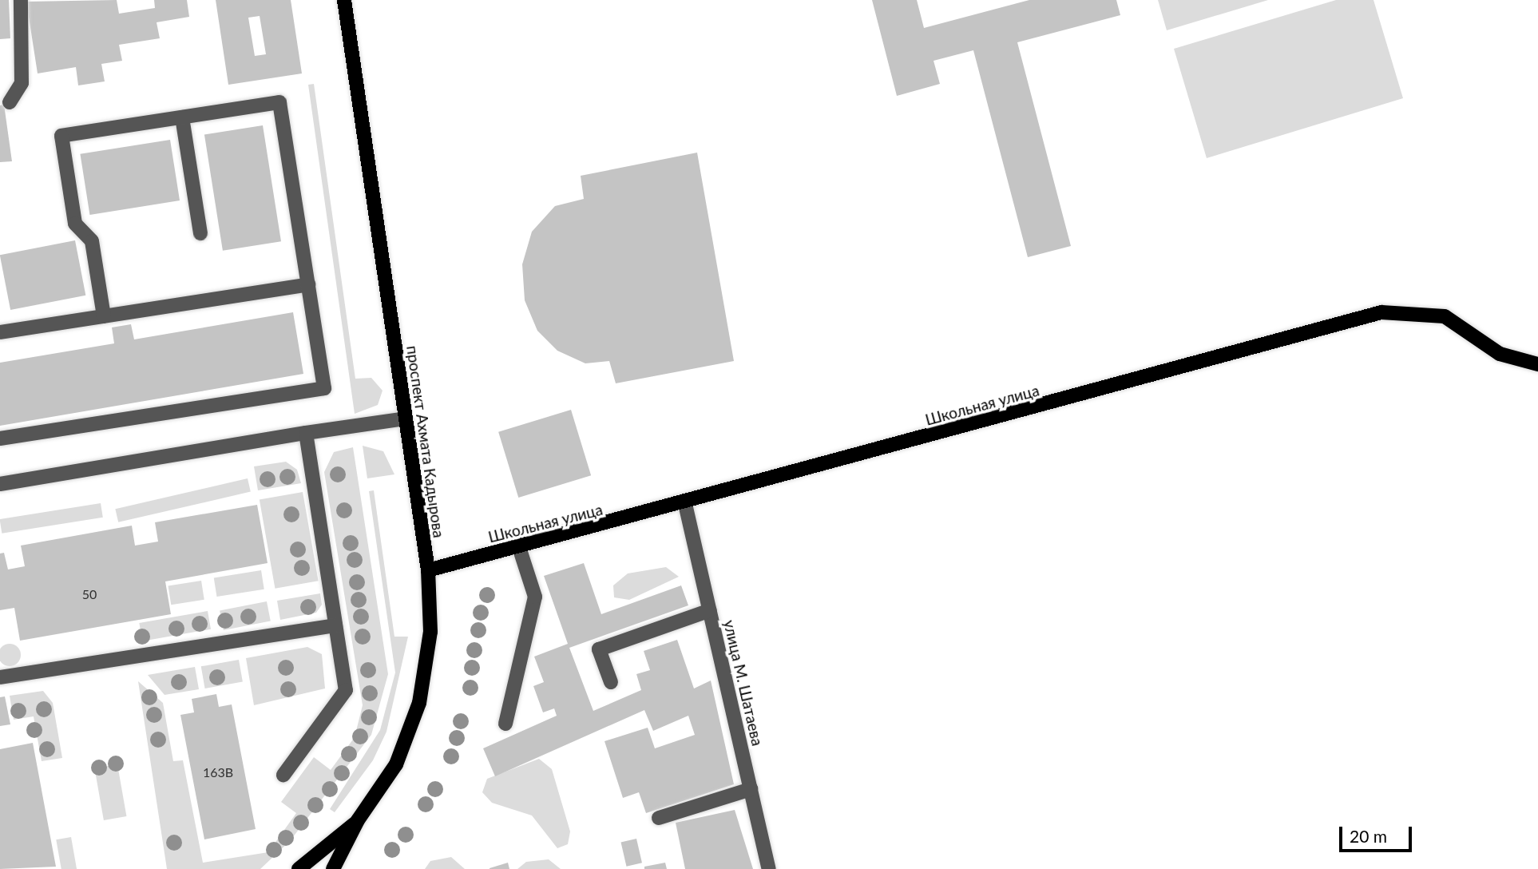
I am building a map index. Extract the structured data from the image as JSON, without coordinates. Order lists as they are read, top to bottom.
{
  "streets": {
    "main road": ["Школьная улица", "проспект Ахмата Кадырова"],
    "street": ["улица М. Шатаева"]
  },
  "crossings": [
    ["Школьная улица", "проспект Ахмата Кадырова"],
    ["Школьная улица", "улица М. Шатаева"]
  ],
  "house_numbers": ["50", "163В"],
  "scale_bar": "20 m"
}
